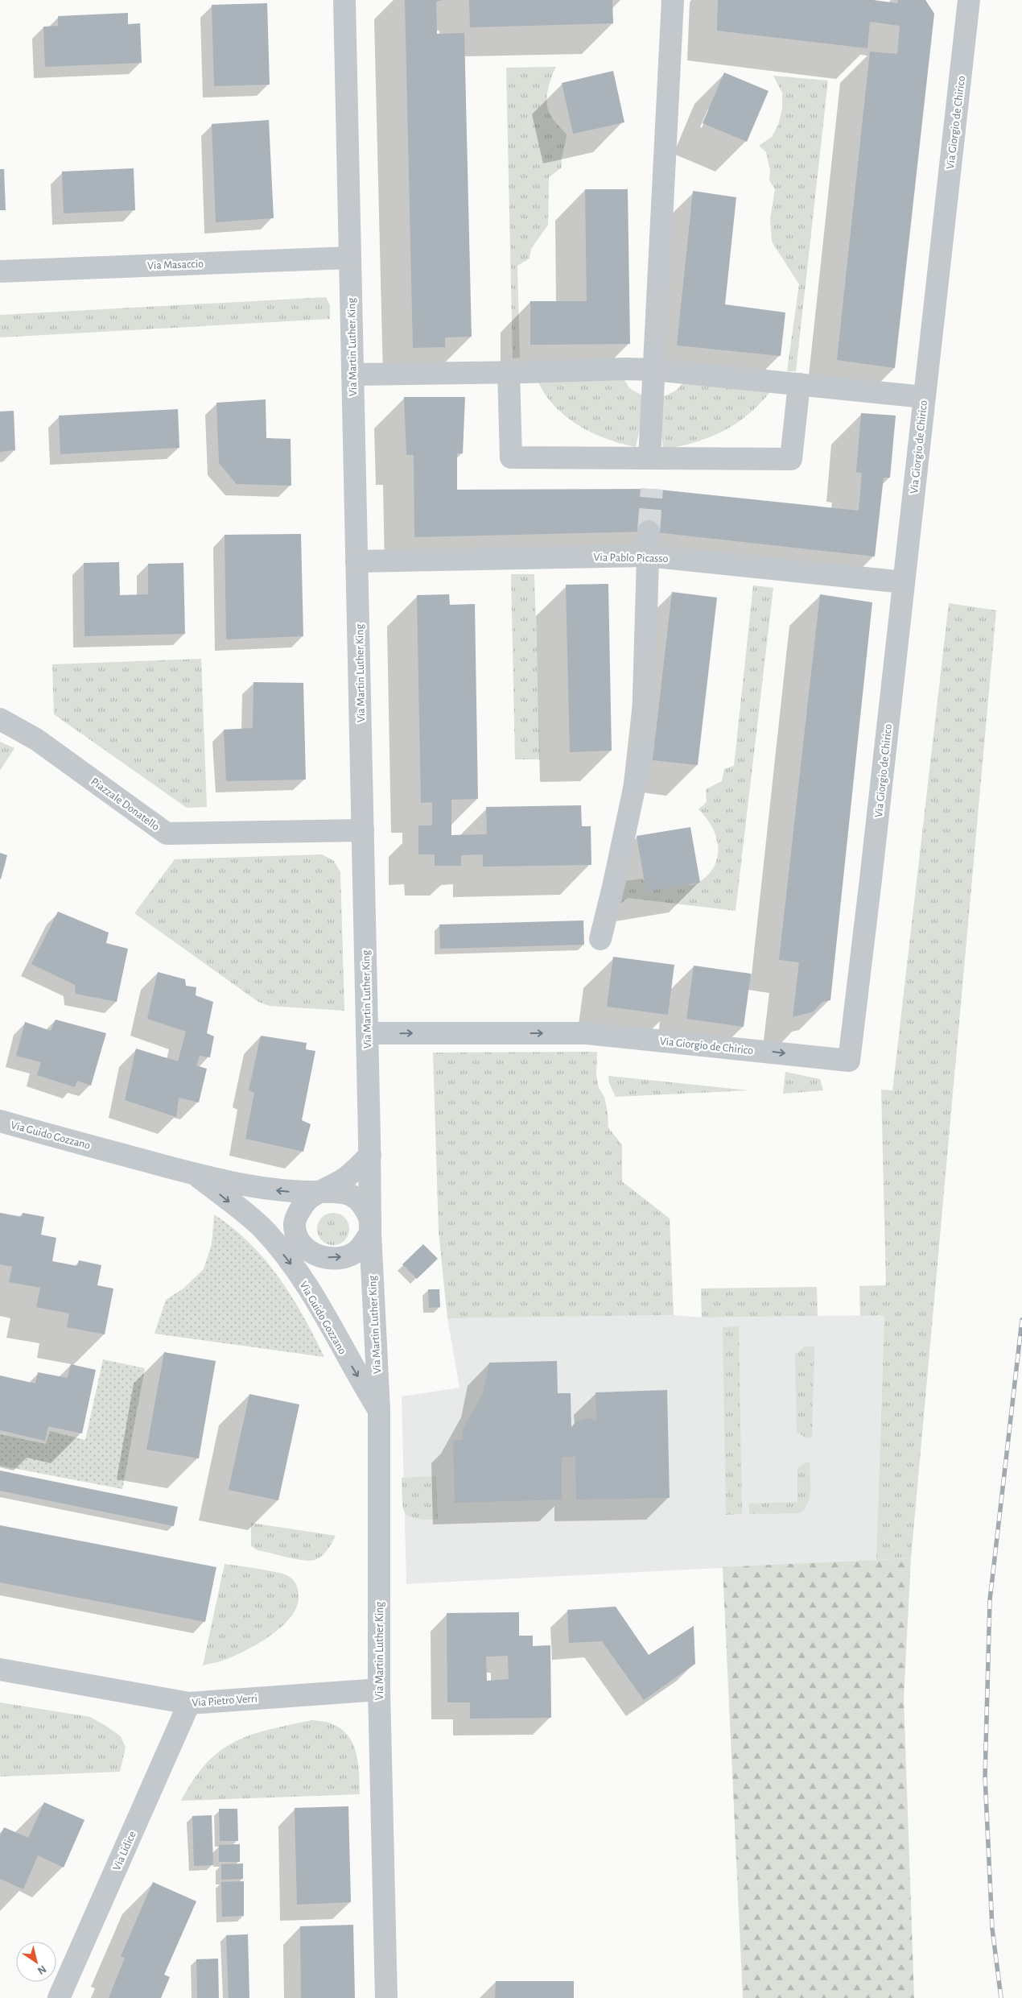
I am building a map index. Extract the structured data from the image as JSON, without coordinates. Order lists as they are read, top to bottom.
{
  "streets": {
    "street": [
      "Via Giorgio de Chirico",
      "Via Masaccio",
      "Via Martin Luther King",
      "Via Pablo Picasso",
      "Piazzale Donatello",
      "Via Guido Gozzano",
      "Via Pietro Verri",
      "Via Lidice"
    ]
  },
  "crossings": [
    ["Via Giorgio de Chirico", "Via Martin Luther King"],
    ["Via Giorgio de Chirico", "Via Pablo Picasso"],
    ["Via Masaccio", "Via Martin Luther King"],
    ["Via Martin Luther King", "Via Pablo Picasso"],
    ["Via Martin Luther King", "Piazzale Donatello"],
    ["Via Martin Luther King", "Via Guido Gozzano"],
    ["Via Martin Luther King", "Via Pietro Verri"],
    ["Via Pietro Verri", "Via Lidice"]
  ],
  "north": "bottom right"
}
